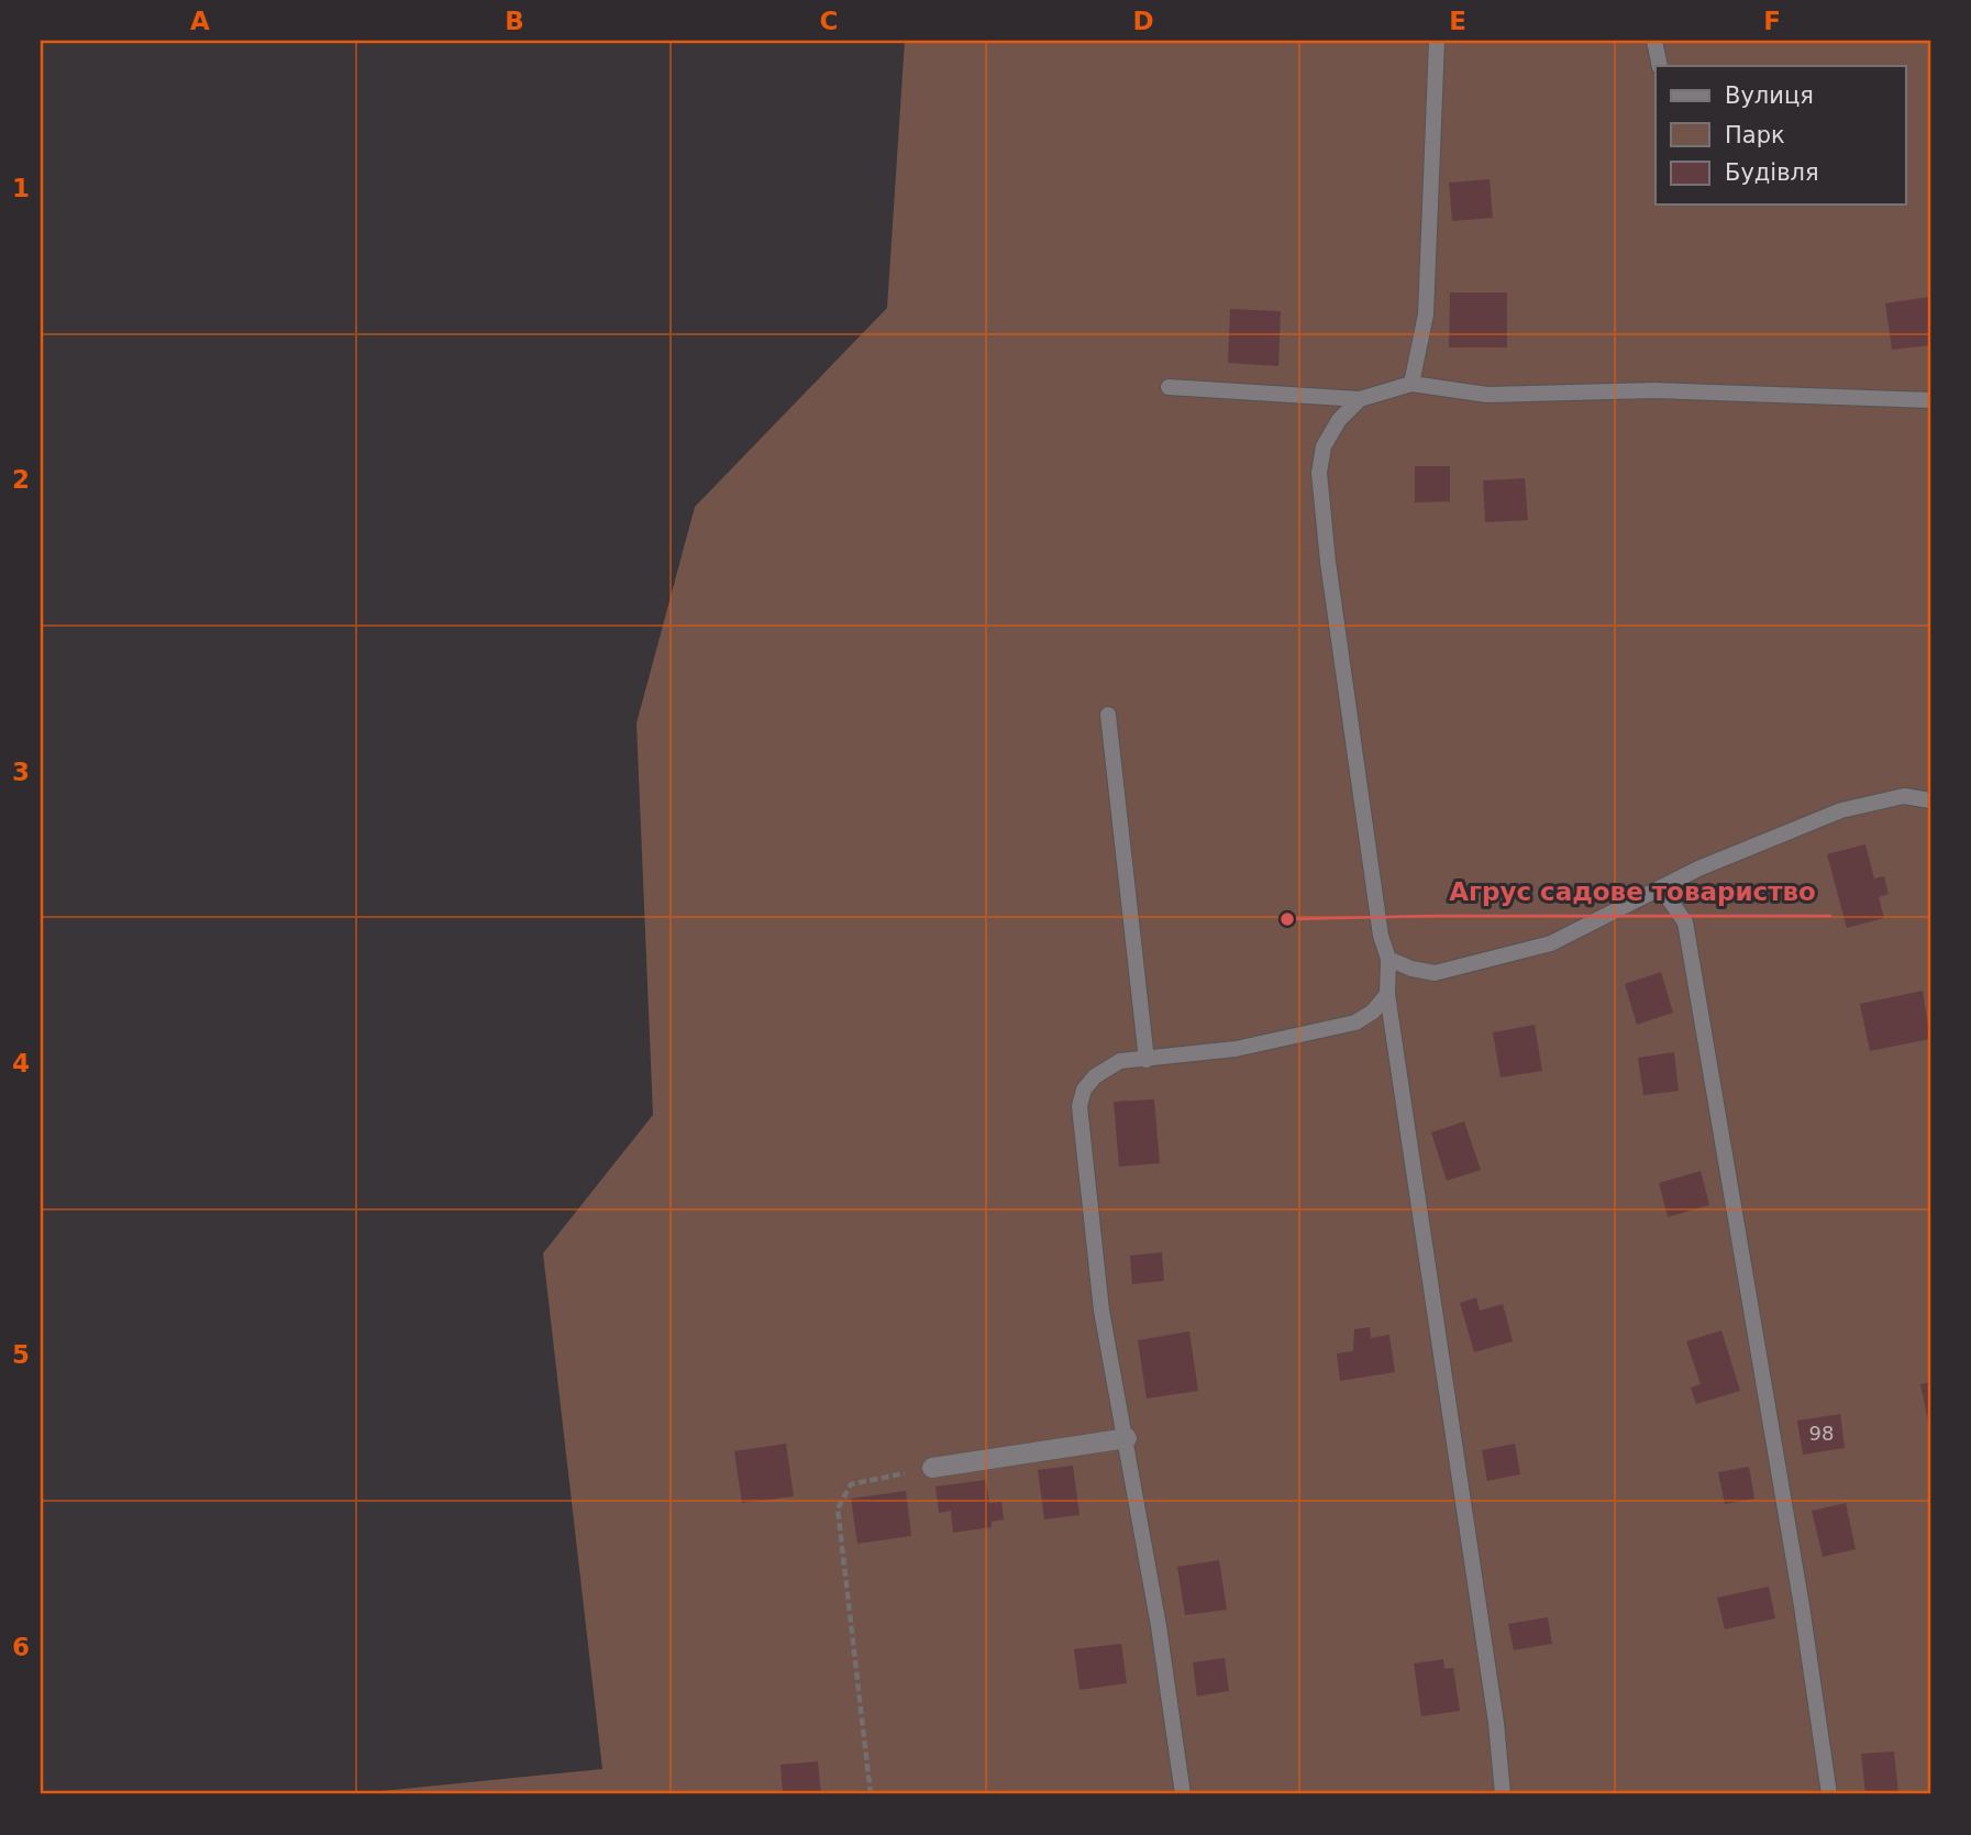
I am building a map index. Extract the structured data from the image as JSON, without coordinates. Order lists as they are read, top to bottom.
{
  "places": ["Агрус садове товариство"],
  "house_numbers": ["98"],
  "legend": ["Вулиця", "Парк", "Будівля"],
  "grid": {
    "columns": [
      "A",
      "B",
      "C",
      "D",
      "E",
      "F"
    ],
    "rows": [
      "1",
      "2",
      "3",
      "4",
      "5",
      "6"
    ]
  }
}
